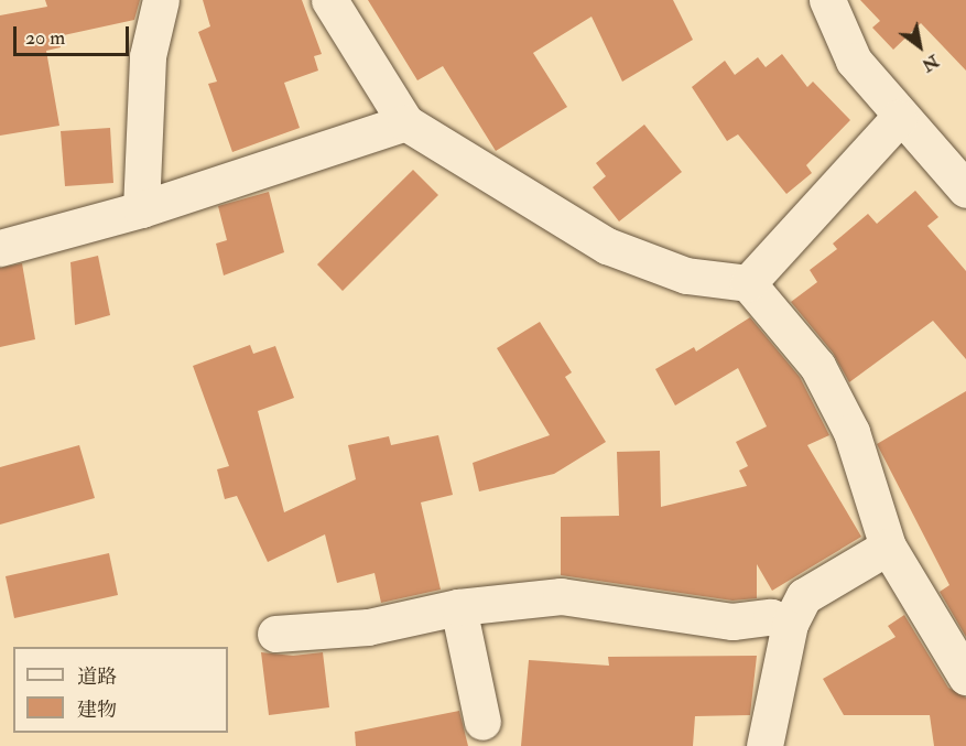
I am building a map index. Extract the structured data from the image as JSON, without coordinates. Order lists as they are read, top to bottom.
{
  "legend": ["道路", "建物"],
  "scale_bar": "20 m",
  "north": "bottom right"
}
